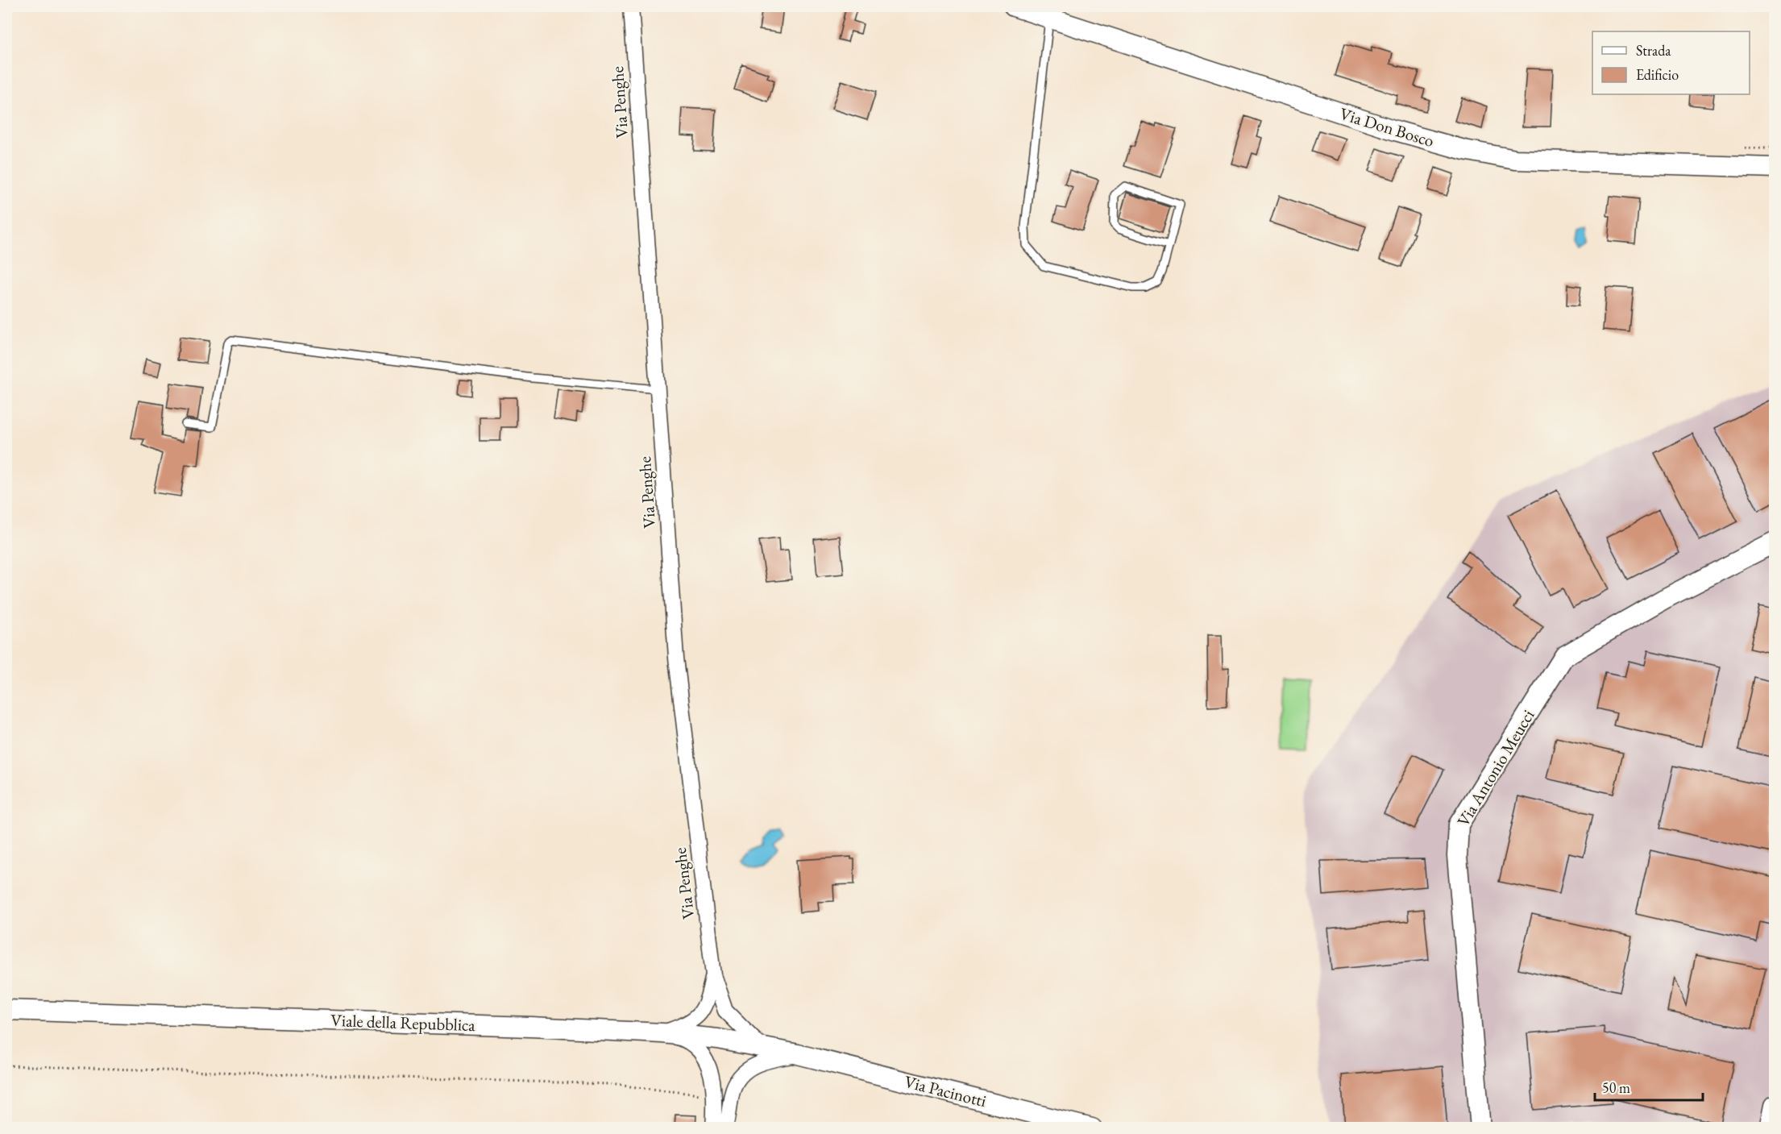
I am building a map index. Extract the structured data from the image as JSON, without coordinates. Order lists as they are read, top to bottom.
{
  "streets": {
    "main road": [
      "Via Don Bosco",
      "Via Antonio Meucci",
      "Viale della Repubblica",
      "Via Pacinotti"
    ],
    "street": ["Via Penghe"]
  },
  "crossings": [
    ["Via Penghe", "Viale della Repubblica"],
    ["Viale della Repubblica", "Via Pacinotti"]
  ],
  "legend": ["Strada", "Edificio"],
  "scale_bar": "50 m"
}
